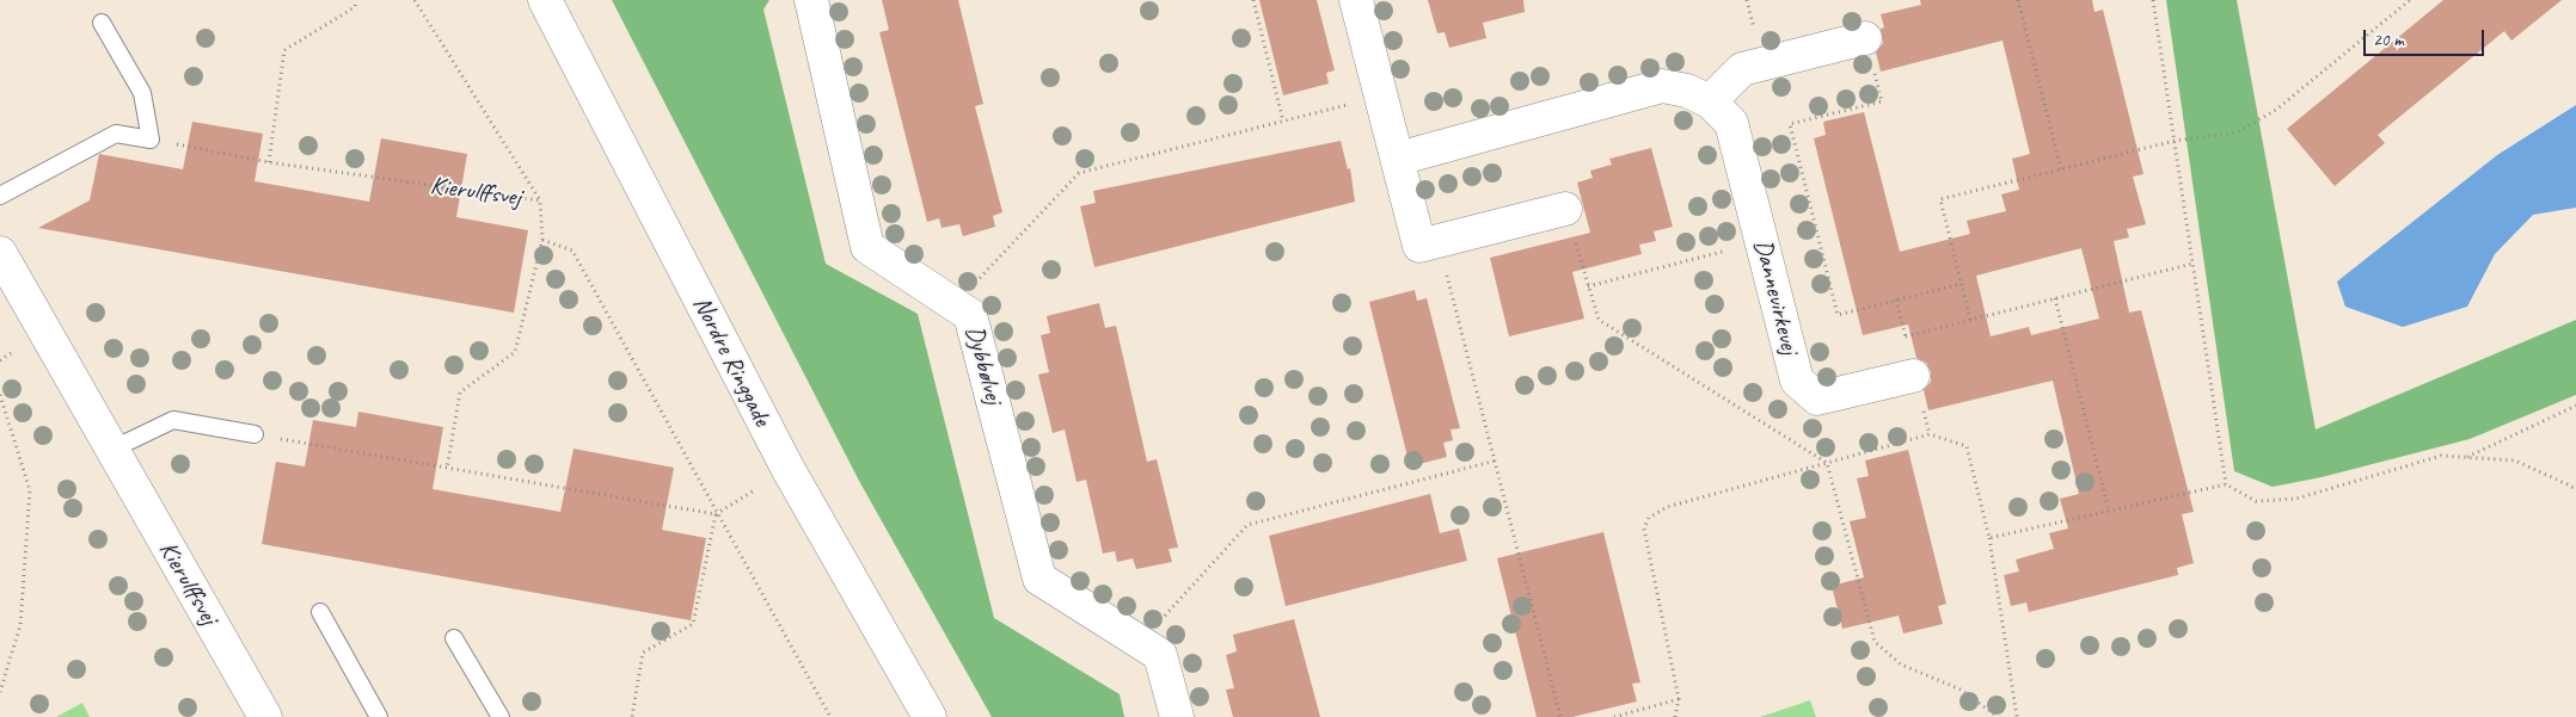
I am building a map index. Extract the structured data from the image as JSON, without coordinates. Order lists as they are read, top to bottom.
{
  "streets": {
    "street": [
      "Kierulffsvej",
      "Dannevirkevej",
      "Nordre Ringgade",
      "Dybbølvej"
    ]
  },
  "scale_bar": "20 m"
}
